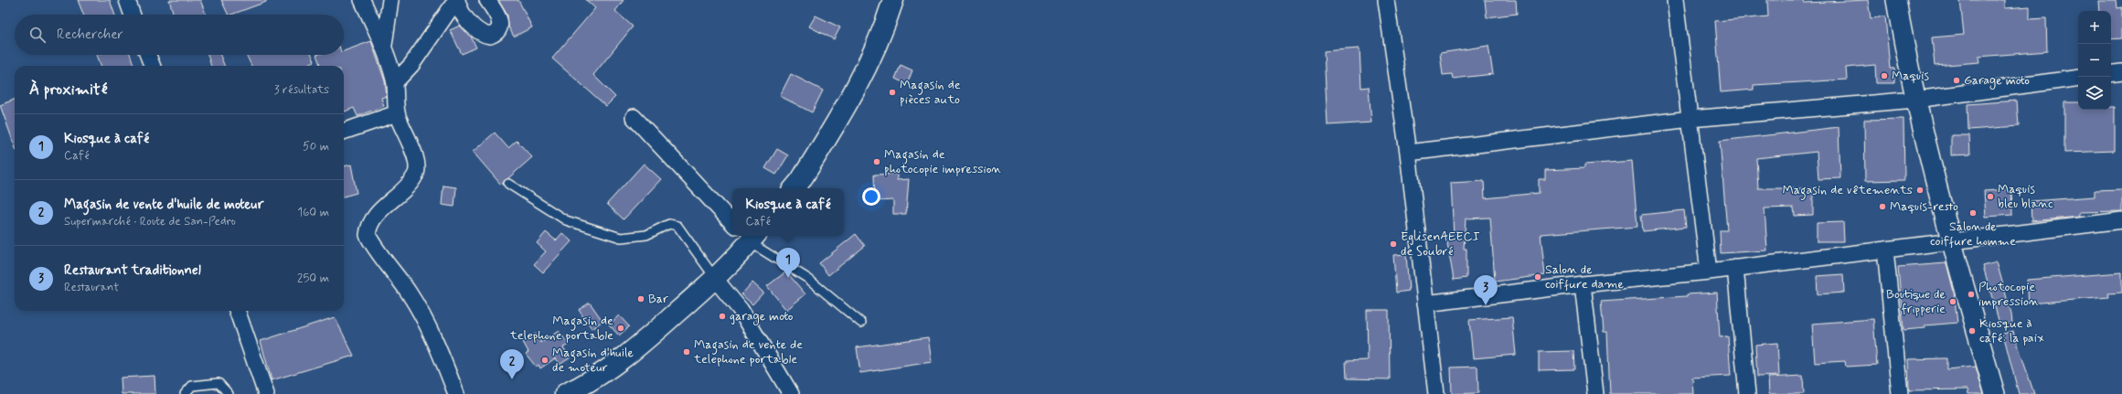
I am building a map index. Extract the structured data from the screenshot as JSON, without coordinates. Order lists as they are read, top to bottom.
{
  "places": [
    "Maquis",
    "Garage moto",
    "Magasin de pièces auto",
    "Magasin de photocopie impression",
    "Magasin de vêtements",
    "Maquis bleu blanc",
    "Maquis-resto",
    "Salon de coiffure homme",
    "EglisenAEECI de Soubré",
    "Salon de coiffure dame",
    "Photocopie impression",
    "Bar",
    "Boutique de fripperie",
    "garage moto",
    "Magasin de telephone portable",
    "Kiosque à café: la paix",
    "Magasin de vente de telephone portable",
    "Magasin d'huile de moteur"
  ],
  "page": {
    "map_buttons": ["+", "−"],
    "search": "Rechercher",
    "heading": ["À proximité", "3 résultats"],
    "list": [
      {
        "mark": "1",
        "name": "Kiosque à café",
        "note": "Café",
        "value": "50 m"
      },
      {
        "mark": "2",
        "name": "Magasin de vente d'huile de moteur",
        "note": "Supermarché · Route de San-Pedro",
        "value": "160 m"
      },
      {
        "mark": "3",
        "name": "Restaurant traditionnel",
        "note": "Restaurant",
        "value": "250 m"
      }
    ],
    "popup": ["Kiosque à café", "Café"],
    "pins": ["1", "3", "2"]
  }
}
